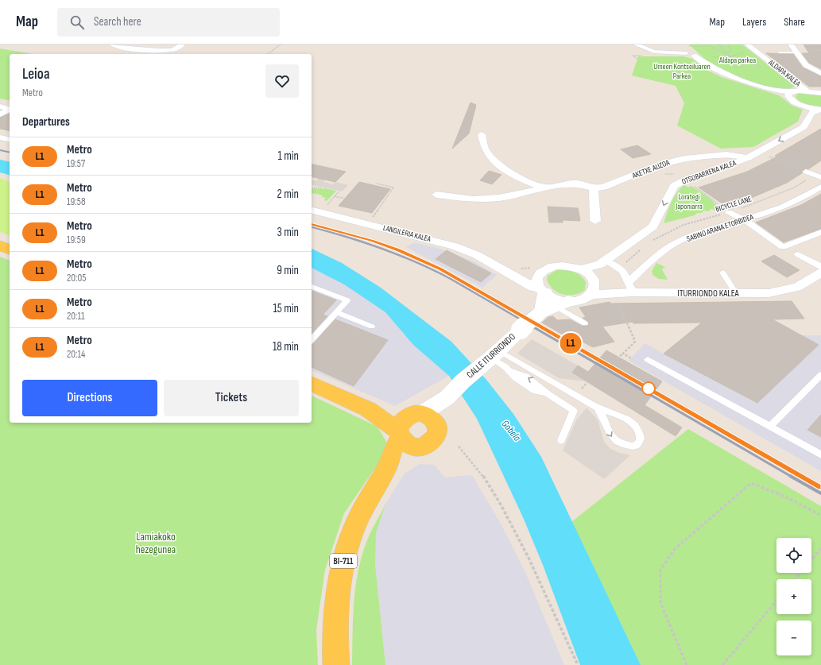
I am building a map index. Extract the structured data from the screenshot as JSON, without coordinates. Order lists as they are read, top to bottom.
{
  "streets": {
    "main road": ["BI-711"],
    "street": [
      "ALDAPA KALEA",
      "AKETXE AUZOA",
      "OTSOBARRENA KALEA",
      "SABINO ARANA ETORBIDEA",
      "LANGILERIA KALEA",
      "ITURRIONDO KALEA",
      "CALLE ITURRIONDO"
    ],
    "path": ["BICYCLE LANE"]
  },
  "crossings": [
    ["AKETXE AUZOA", "OTSOBARRENA KALEA"],
    ["SABINO ARANA ETORBIDEA", "ITURRIONDO KALEA"],
    ["LANGILERIA KALEA", "ITURRIONDO KALEA"],
    ["LANGILERIA KALEA", "CALLE ITURRIONDO"],
    ["ITURRIONDO KALEA", "CALLE ITURRIONDO"]
  ],
  "one_way": ["OTSOBARRENA KALEA"],
  "water": ["Gobela"],
  "parks": [
    "Aldapa parkea",
    "Umeen Kontseiluaren Parkea",
    "Lorategi Japoniarra",
    "Lamiakoko hezegunea"
  ],
  "lines": ["metro line L1"],
  "page": {
    "header": "Map",
    "search": "Search here",
    "nav": ["Map", "Layers", "Share"],
    "on_map": "L1",
    "heading": [
      ["Leioa", "Metro"],
      "Departures"
    ],
    "list": [
      {
        "mark": "L1",
        "name": "Metro",
        "note": "19:57",
        "value": "1 min"
      },
      {
        "mark": "L1",
        "name": "Metro",
        "note": "19:58",
        "value": "2 min"
      },
      {
        "mark": "L1",
        "name": "Metro",
        "note": "19:59",
        "value": "3 min"
      },
      {
        "mark": "L1",
        "name": "Metro",
        "note": "20:05",
        "value": "9 min"
      },
      {
        "mark": "L1",
        "name": "Metro",
        "note": "20:11",
        "value": "15 min"
      },
      {
        "mark": "L1",
        "name": "Metro",
        "note": "20:14",
        "value": "18 min"
      }
    ],
    "buttons": ["Directions", "Tickets"],
    "map_buttons": ["+", "−"]
  }
}
